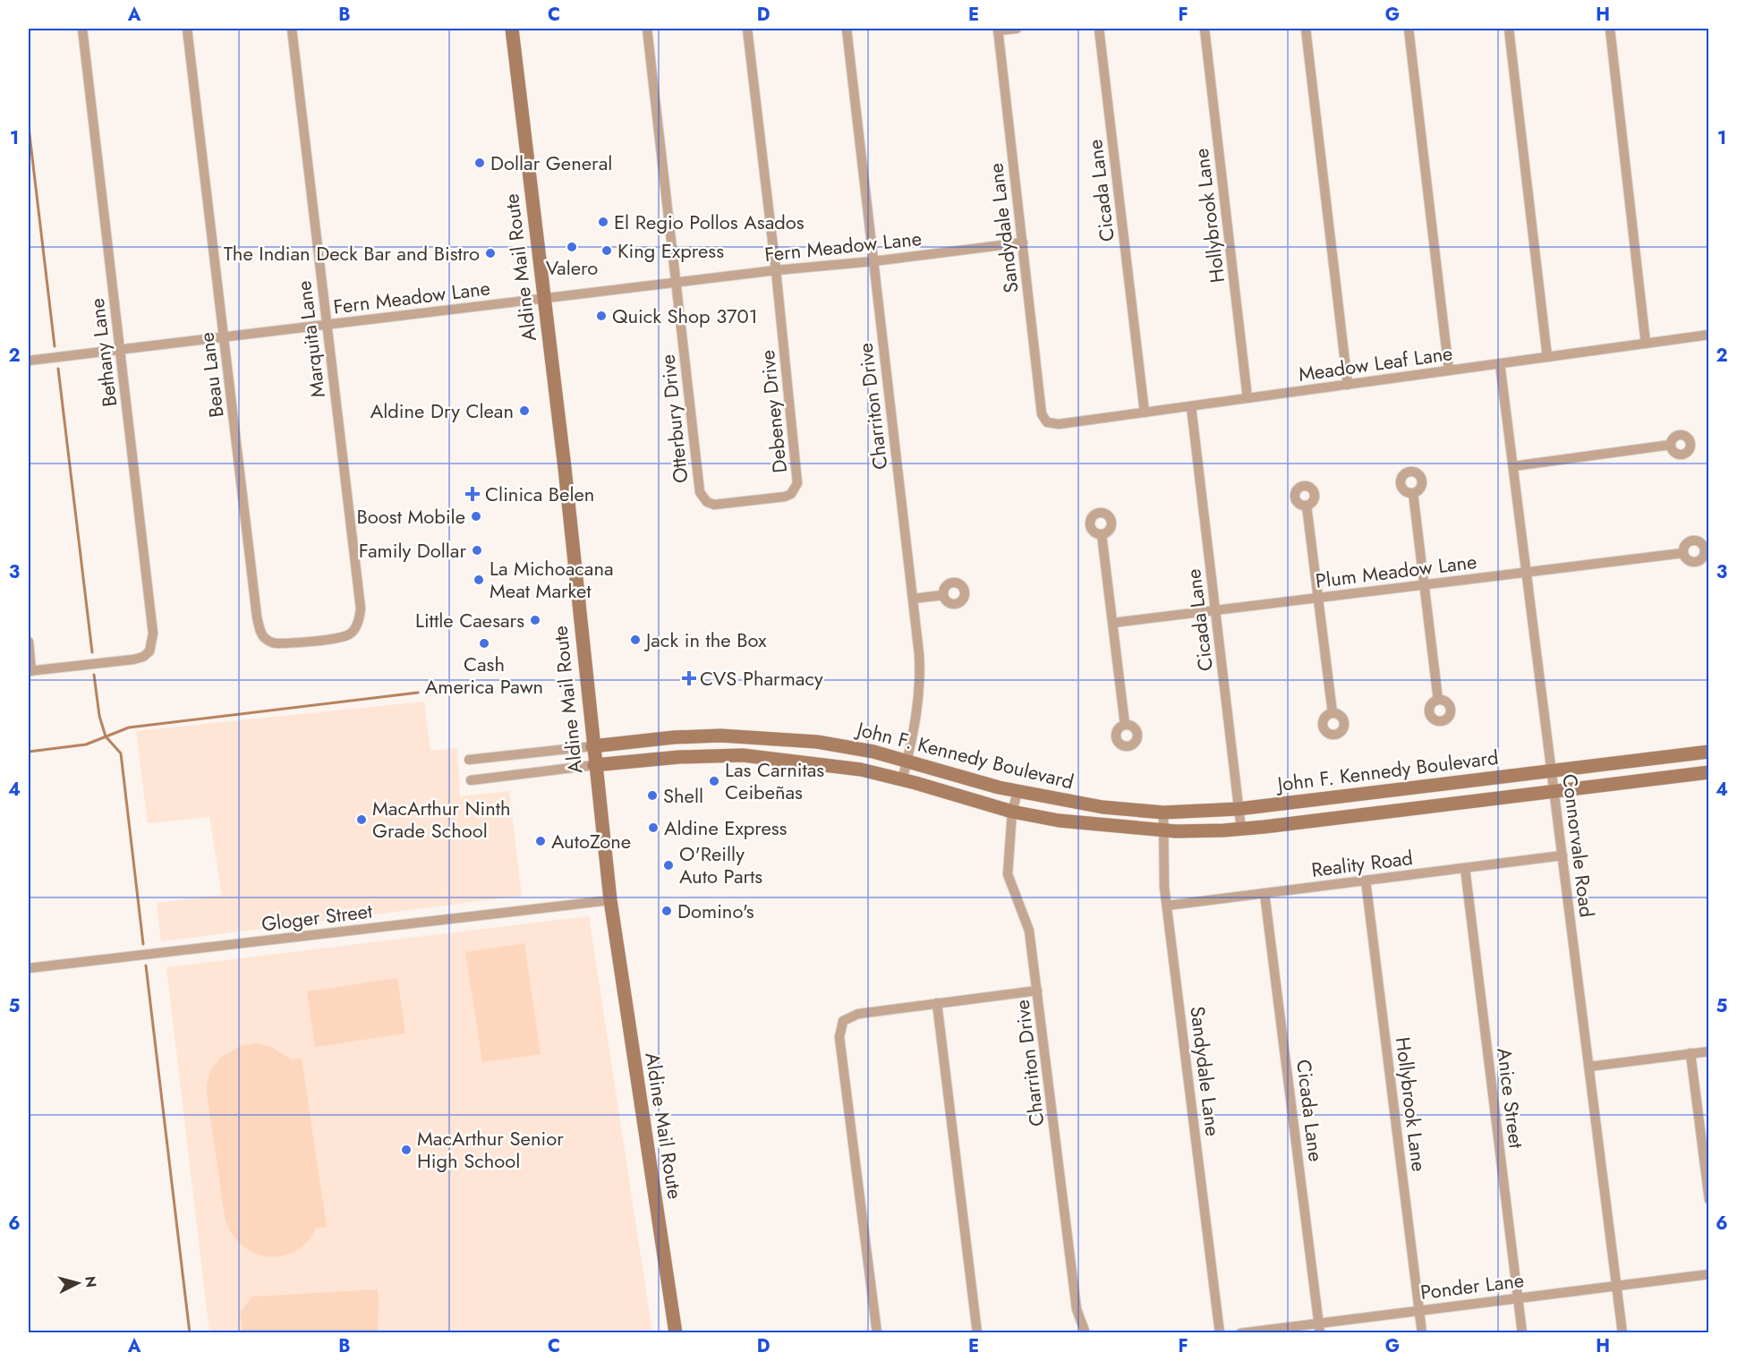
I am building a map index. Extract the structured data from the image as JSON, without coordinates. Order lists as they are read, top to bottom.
{
  "streets": {
    "main road": ["Aldine Mail Route", "John F. Kennedy Boulevard"],
    "street": [
      "Cicada Lane",
      "Hollybrook Lane",
      "Sandydale Lane",
      "Fern Meadow Lane",
      "Marquita Lane",
      "Bethany Lane",
      "Meadow Leaf Lane",
      "Beau Lane",
      "Charriton Drive",
      "Debeney Drive",
      "Otterbury Drive",
      "Plum Meadow Lane",
      "Connorvale Road",
      "Reality Road",
      "Gloger Street",
      "Anice Street",
      "Ponder Lane"
    ]
  },
  "crossings": [
    ["Cicada Lane", "Meadow Leaf Lane"],
    ["Cicada Lane", "Plum Meadow Lane"],
    ["Cicada Lane", "John F. Kennedy Boulevard"],
    ["Cicada Lane", "Reality Road"],
    ["Cicada Lane", "Ponder Lane"],
    ["Hollybrook Lane", "Meadow Leaf Lane"],
    ["Hollybrook Lane", "Reality Road"],
    ["Hollybrook Lane", "Ponder Lane"],
    ["Sandydale Lane", "Fern Meadow Lane"],
    ["Sandydale Lane", "Meadow Leaf Lane"],
    ["Sandydale Lane", "John F. Kennedy Boulevard"],
    ["Sandydale Lane", "Reality Road"],
    ["Fern Meadow Lane", "Aldine Mail Route"],
    ["Fern Meadow Lane", "Marquita Lane"],
    ["Fern Meadow Lane", "Bethany Lane"],
    ["Fern Meadow Lane", "Beau Lane"],
    ["Fern Meadow Lane", "Charriton Drive"],
    ["Fern Meadow Lane", "Debeney Drive"],
    ["Fern Meadow Lane", "Otterbury Drive"],
    ["Aldine Mail Route", "John F. Kennedy Boulevard"],
    ["Aldine Mail Route", "Gloger Street"],
    ["Marquita Lane", "Beau Lane"],
    ["Meadow Leaf Lane", "Connorvale Road"],
    ["Charriton Drive", "John F. Kennedy Boulevard"],
    ["Debeney Drive", "Otterbury Drive"],
    ["Plum Meadow Lane", "Connorvale Road"],
    ["John F. Kennedy Boulevard", "Connorvale Road"],
    ["Connorvale Road", "Reality Road"],
    ["Connorvale Road", "Ponder Lane"],
    ["Reality Road", "Anice Street"],
    ["Anice Street", "Ponder Lane"]
  ],
  "places": {
    "other": [
      "Dollar General",
      "El Regio Pollos Asados",
      "Valero",
      "King Express",
      "The Indian Deck Bar and Bistro",
      "Quick Shop 3701",
      "Aldine Dry Clean",
      "Boost Mobile",
      "Family Dollar",
      "La Michoacana Meat Market",
      "Little Caesars",
      "Jack in the Box",
      "Cash America Pawn",
      "Las Carnitas Ceibeñas",
      "Shell",
      "MacArthur Ninth Grade School",
      "Aldine Express",
      "AutoZone",
      "O'Reilly Auto Parts",
      "Domino's",
      "MacArthur Senior High School"
    ],
    "health": ["Clinica Belen", "CVS Pharmacy"]
  },
  "north": "right",
  "grid": {
    "columns": [
      "A",
      "B",
      "C",
      "D",
      "E",
      "F",
      "G",
      "H"
    ],
    "rows": [
      "1",
      "2",
      "3",
      "4",
      "5",
      "6"
    ]
  }
}
